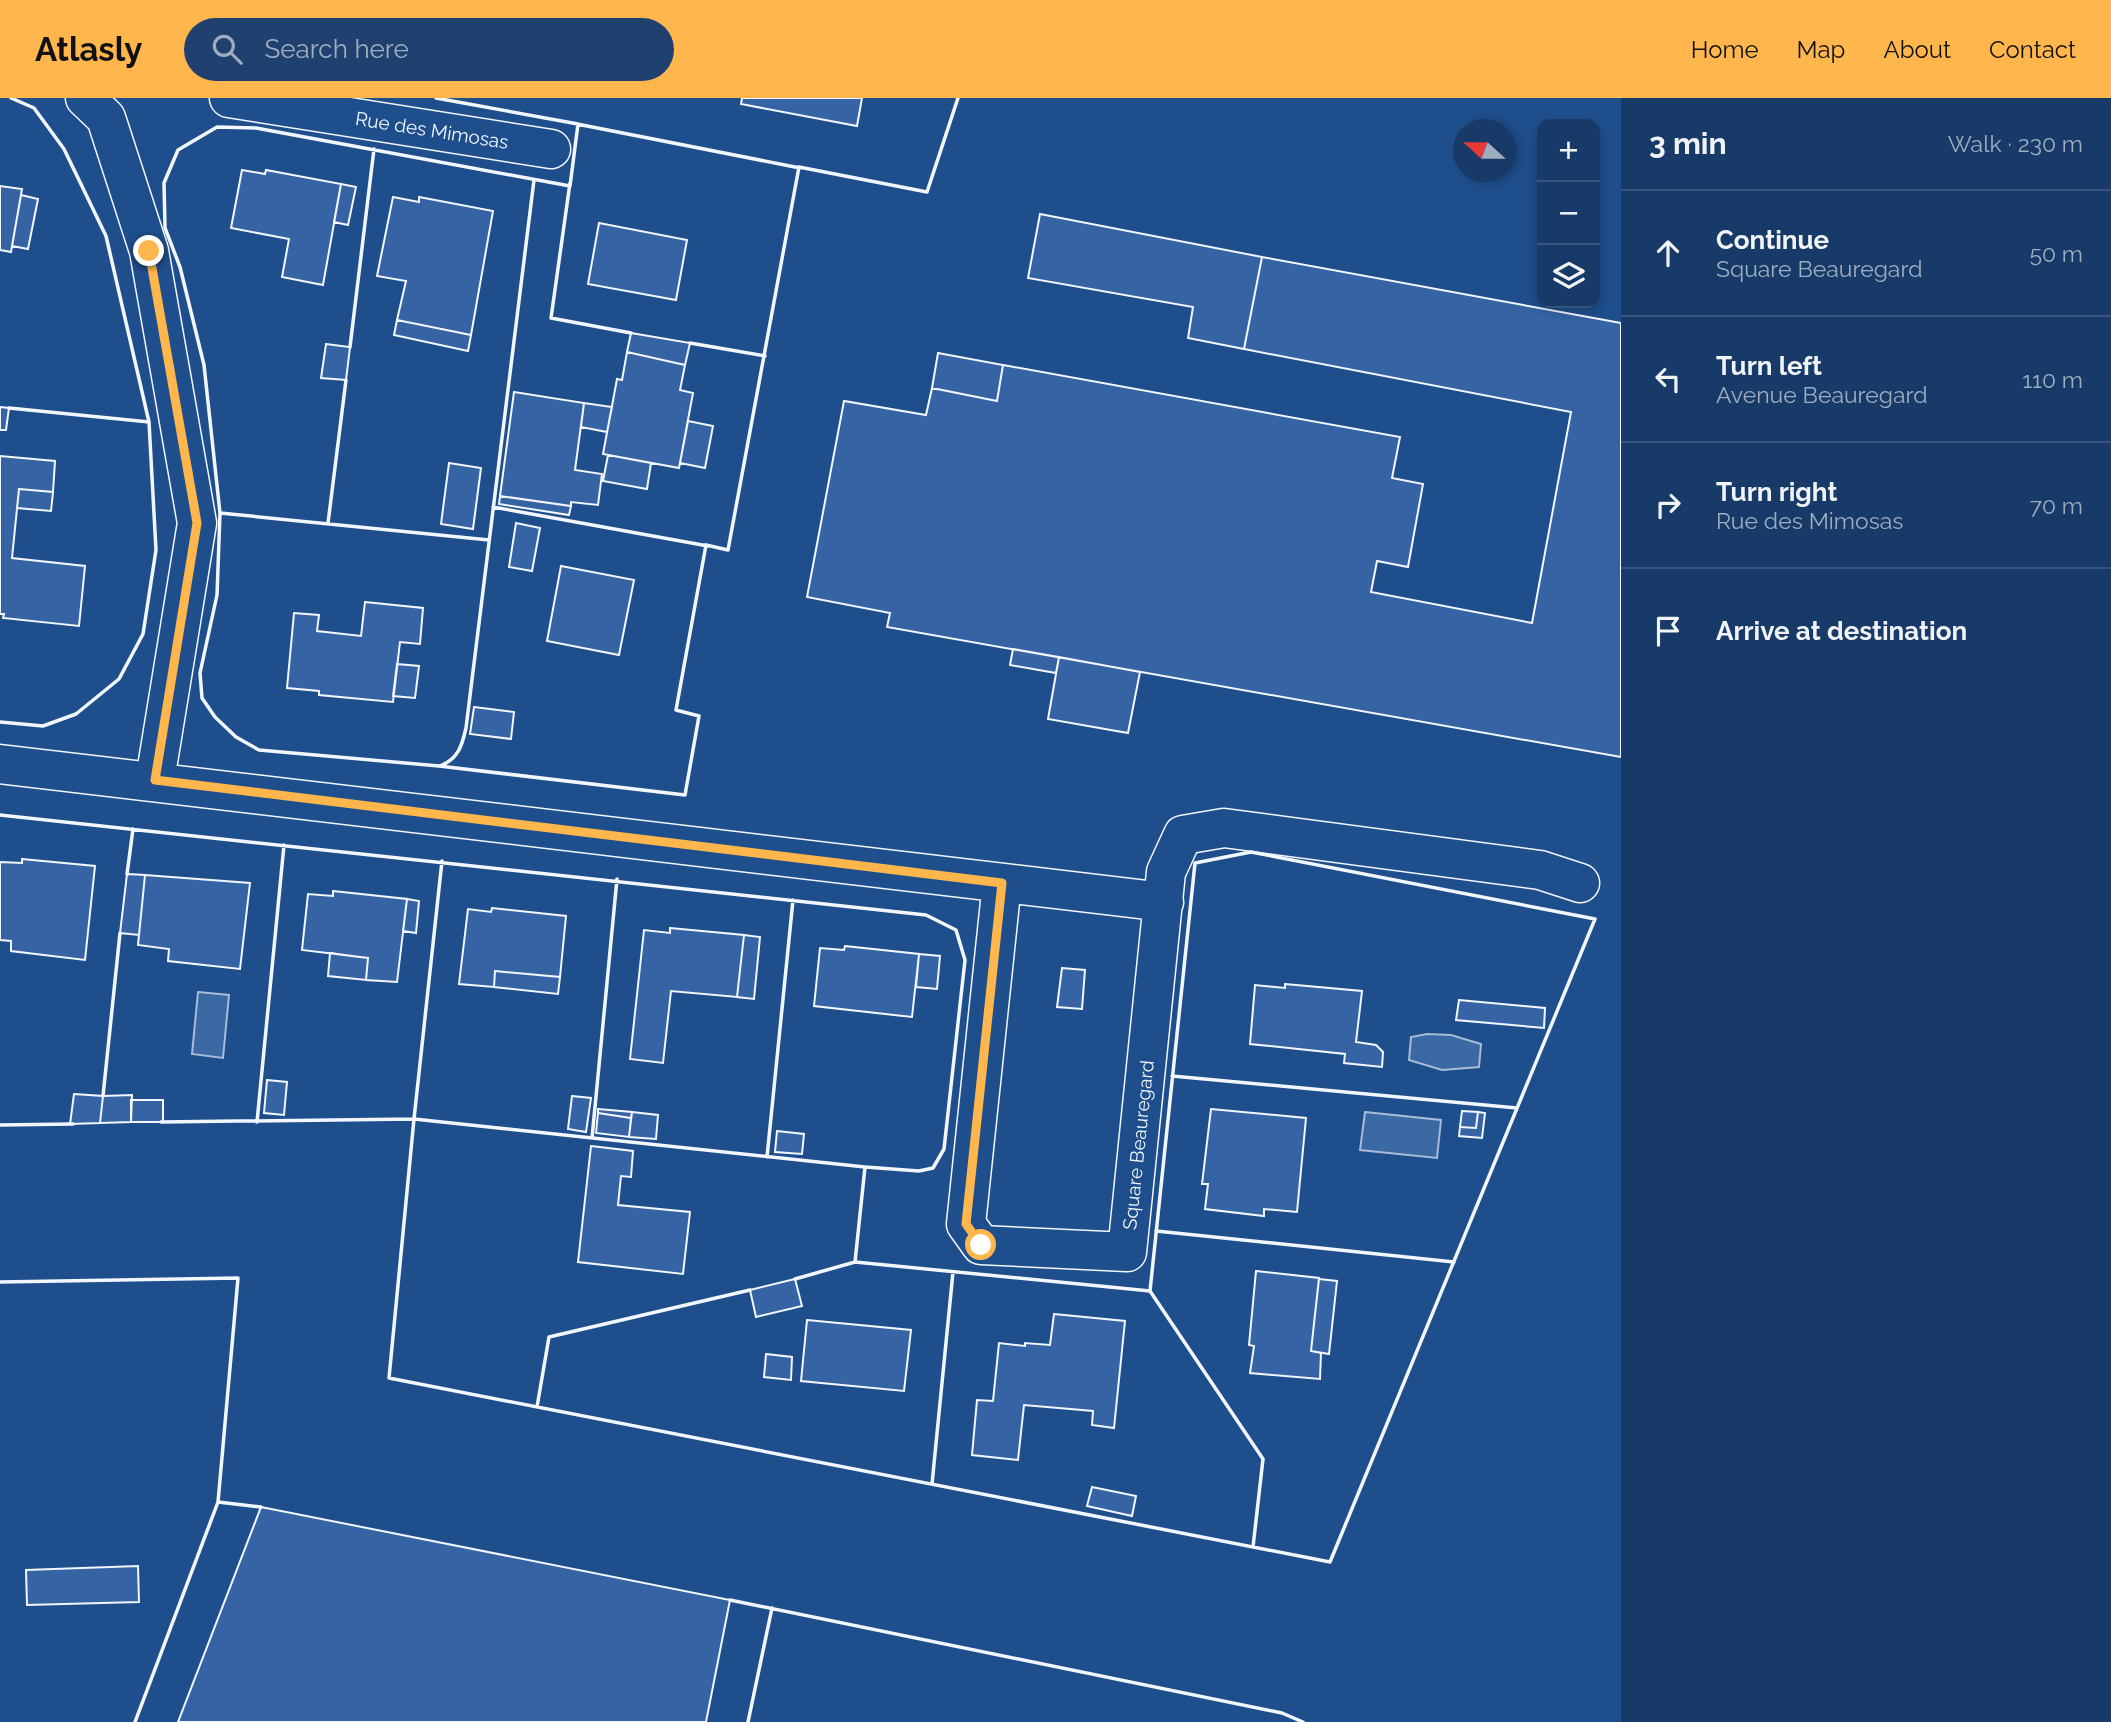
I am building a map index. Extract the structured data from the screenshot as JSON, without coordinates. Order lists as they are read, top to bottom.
{
  "streets": {
    "street": ["Rue des Mimosas", "Square Beauregard"]
  },
  "north": "left",
  "page": {
    "header": "Atlasly",
    "search": "Search here",
    "nav": [
      "Home",
      "Map",
      "About",
      "Contact"
    ],
    "heading": ["3 min", "Walk · 230 m"],
    "map_buttons": ["+", "−"],
    "list": [
      ["Continue", "Square Beauregard", "50 m"],
      ["Turn left", "Avenue Beauregard", "110 m"],
      ["Turn right", "Rue des Mimosas", "70 m"],
      "Arrive at destination"
    ]
  }
}
